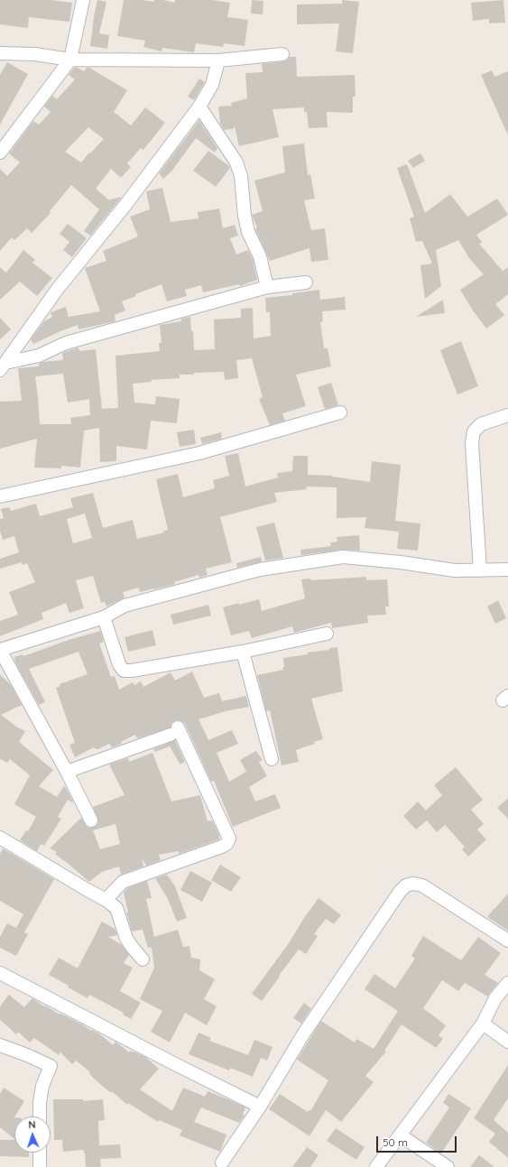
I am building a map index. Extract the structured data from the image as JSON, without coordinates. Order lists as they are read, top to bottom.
{
  "scale_bar": "50 m",
  "north": "top"
}
